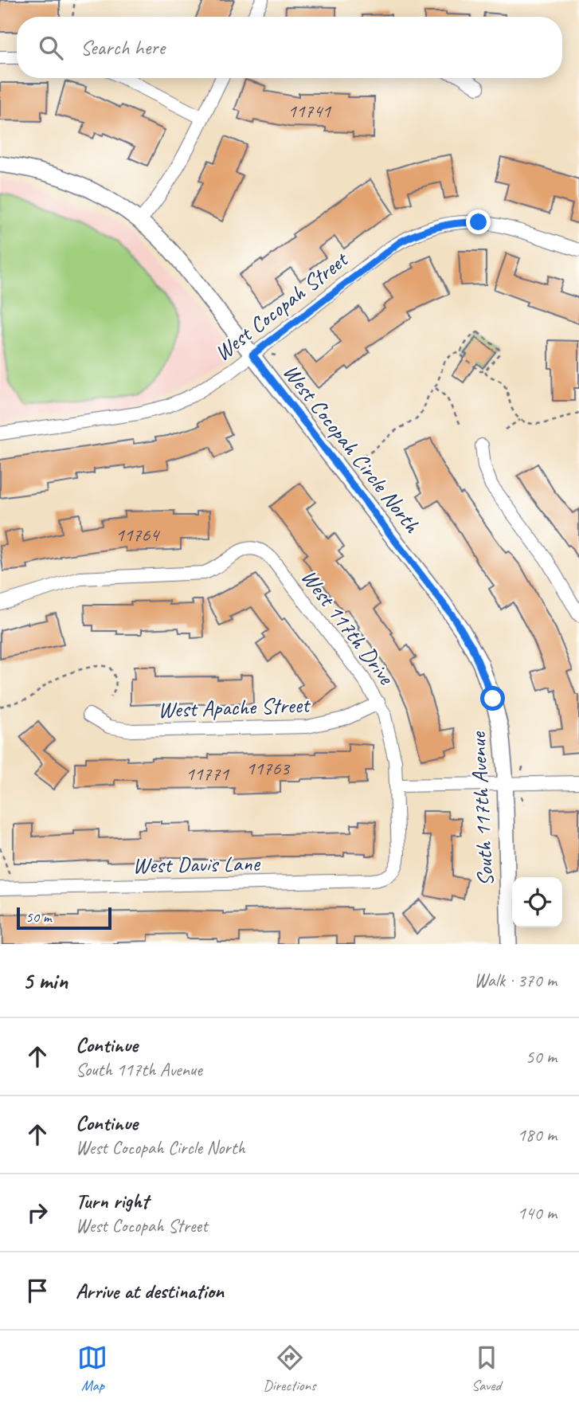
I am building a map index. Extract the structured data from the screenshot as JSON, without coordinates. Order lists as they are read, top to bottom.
{
  "streets": {
    "street": [
      "West Cocopah Street",
      "West Cocopah Circle North",
      "West 117th Drive",
      "West Apache Street",
      "South 117th Avenue",
      "West Davis Lane"
    ]
  },
  "crossings": [
    ["West Cocopah Street", "West Cocopah Circle North"],
    ["West Cocopah Circle North", "South 117th Avenue"],
    ["West 117th Drive", "West Apache Street"],
    ["West 117th Drive", "West Davis Lane"]
  ],
  "house_numbers": [
    "11741",
    "11764",
    "11763",
    "11771"
  ],
  "scale_bar": "50 m",
  "page": {
    "search": "Search here",
    "scale": "50 m",
    "heading": ["5 min", "Walk · 370 m"],
    "list": [
      ["Continue", "South 117th Avenue", "50 m"],
      ["Continue", "West Cocopah Circle North", "180 m"],
      ["Turn right", "West Cocopah Street", "140 m"],
      "Arrive at destination"
    ],
    "nav": ["Map", "Directions", "Saved"]
  }
}
